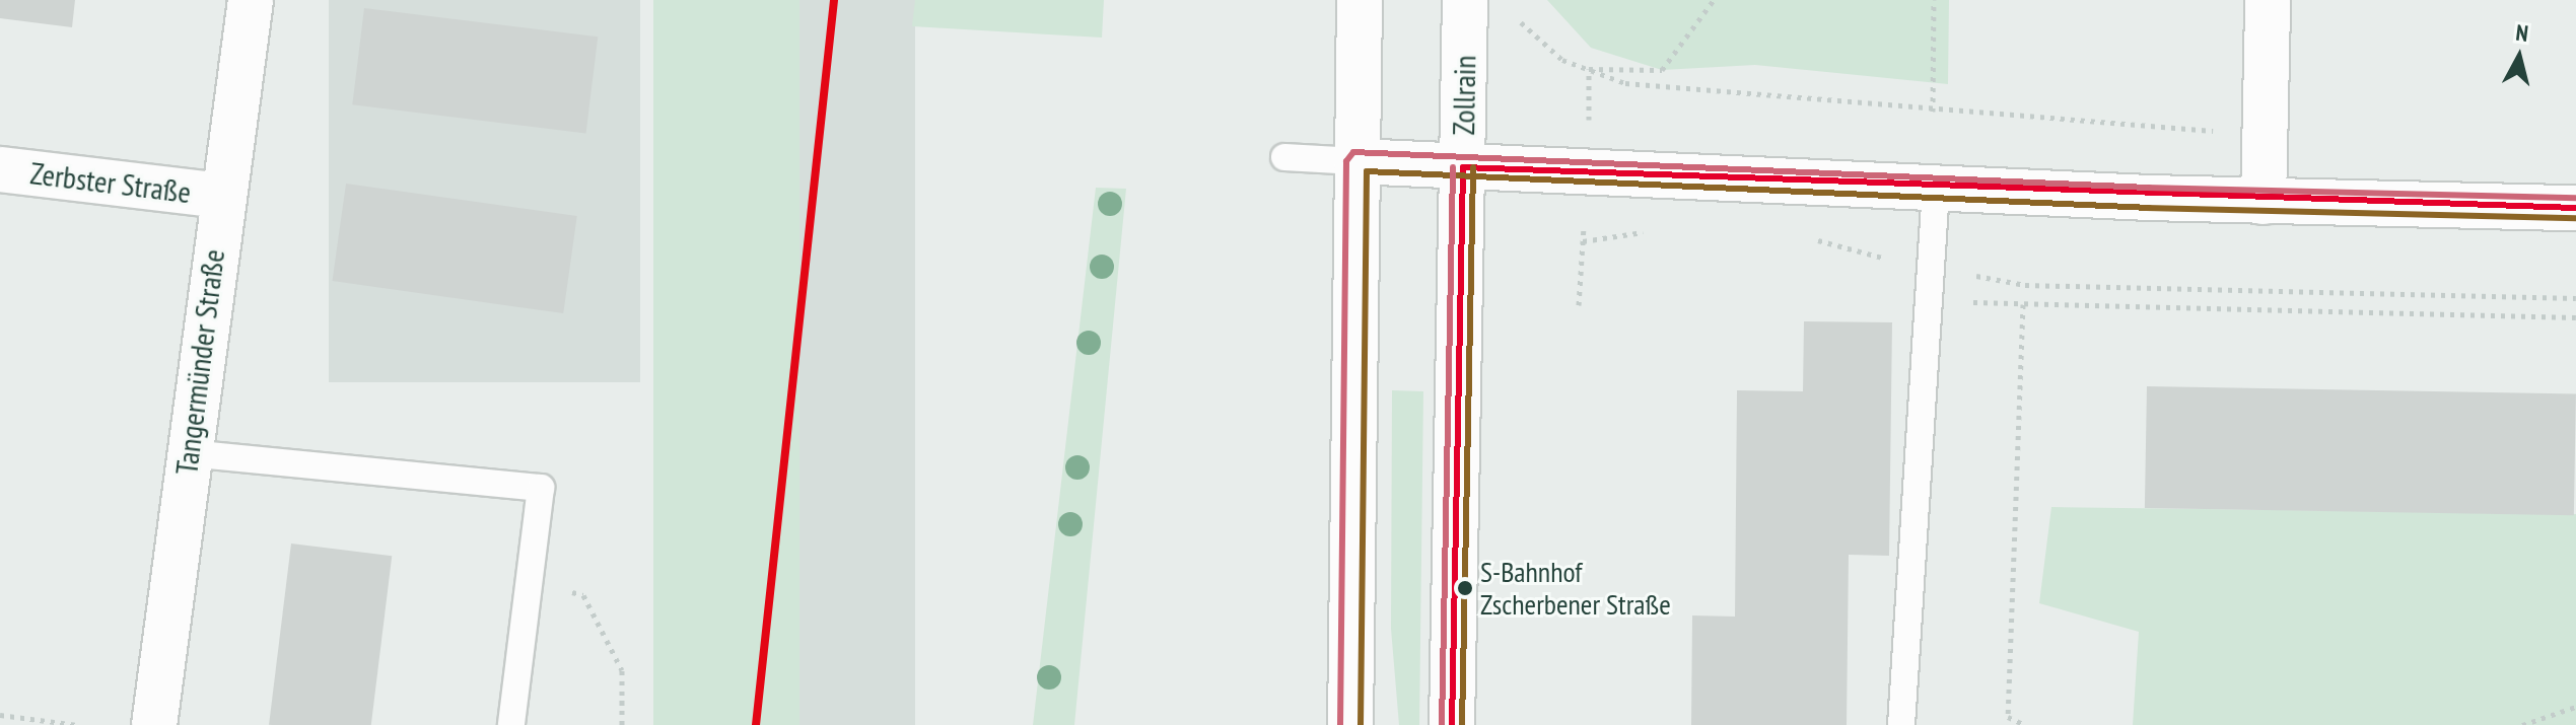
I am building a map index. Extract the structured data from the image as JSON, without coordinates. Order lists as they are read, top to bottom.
{
  "streets": {
    "street": ["Zollrain", "Zerbster Straße", "Tangermünder Straße"]
  },
  "crossings": [
    ["Zerbster Straße", "Tangermünder Straße"]
  ],
  "places": ["S-Bahnhof Zscherbener Straße"],
  "north": "top"
}
